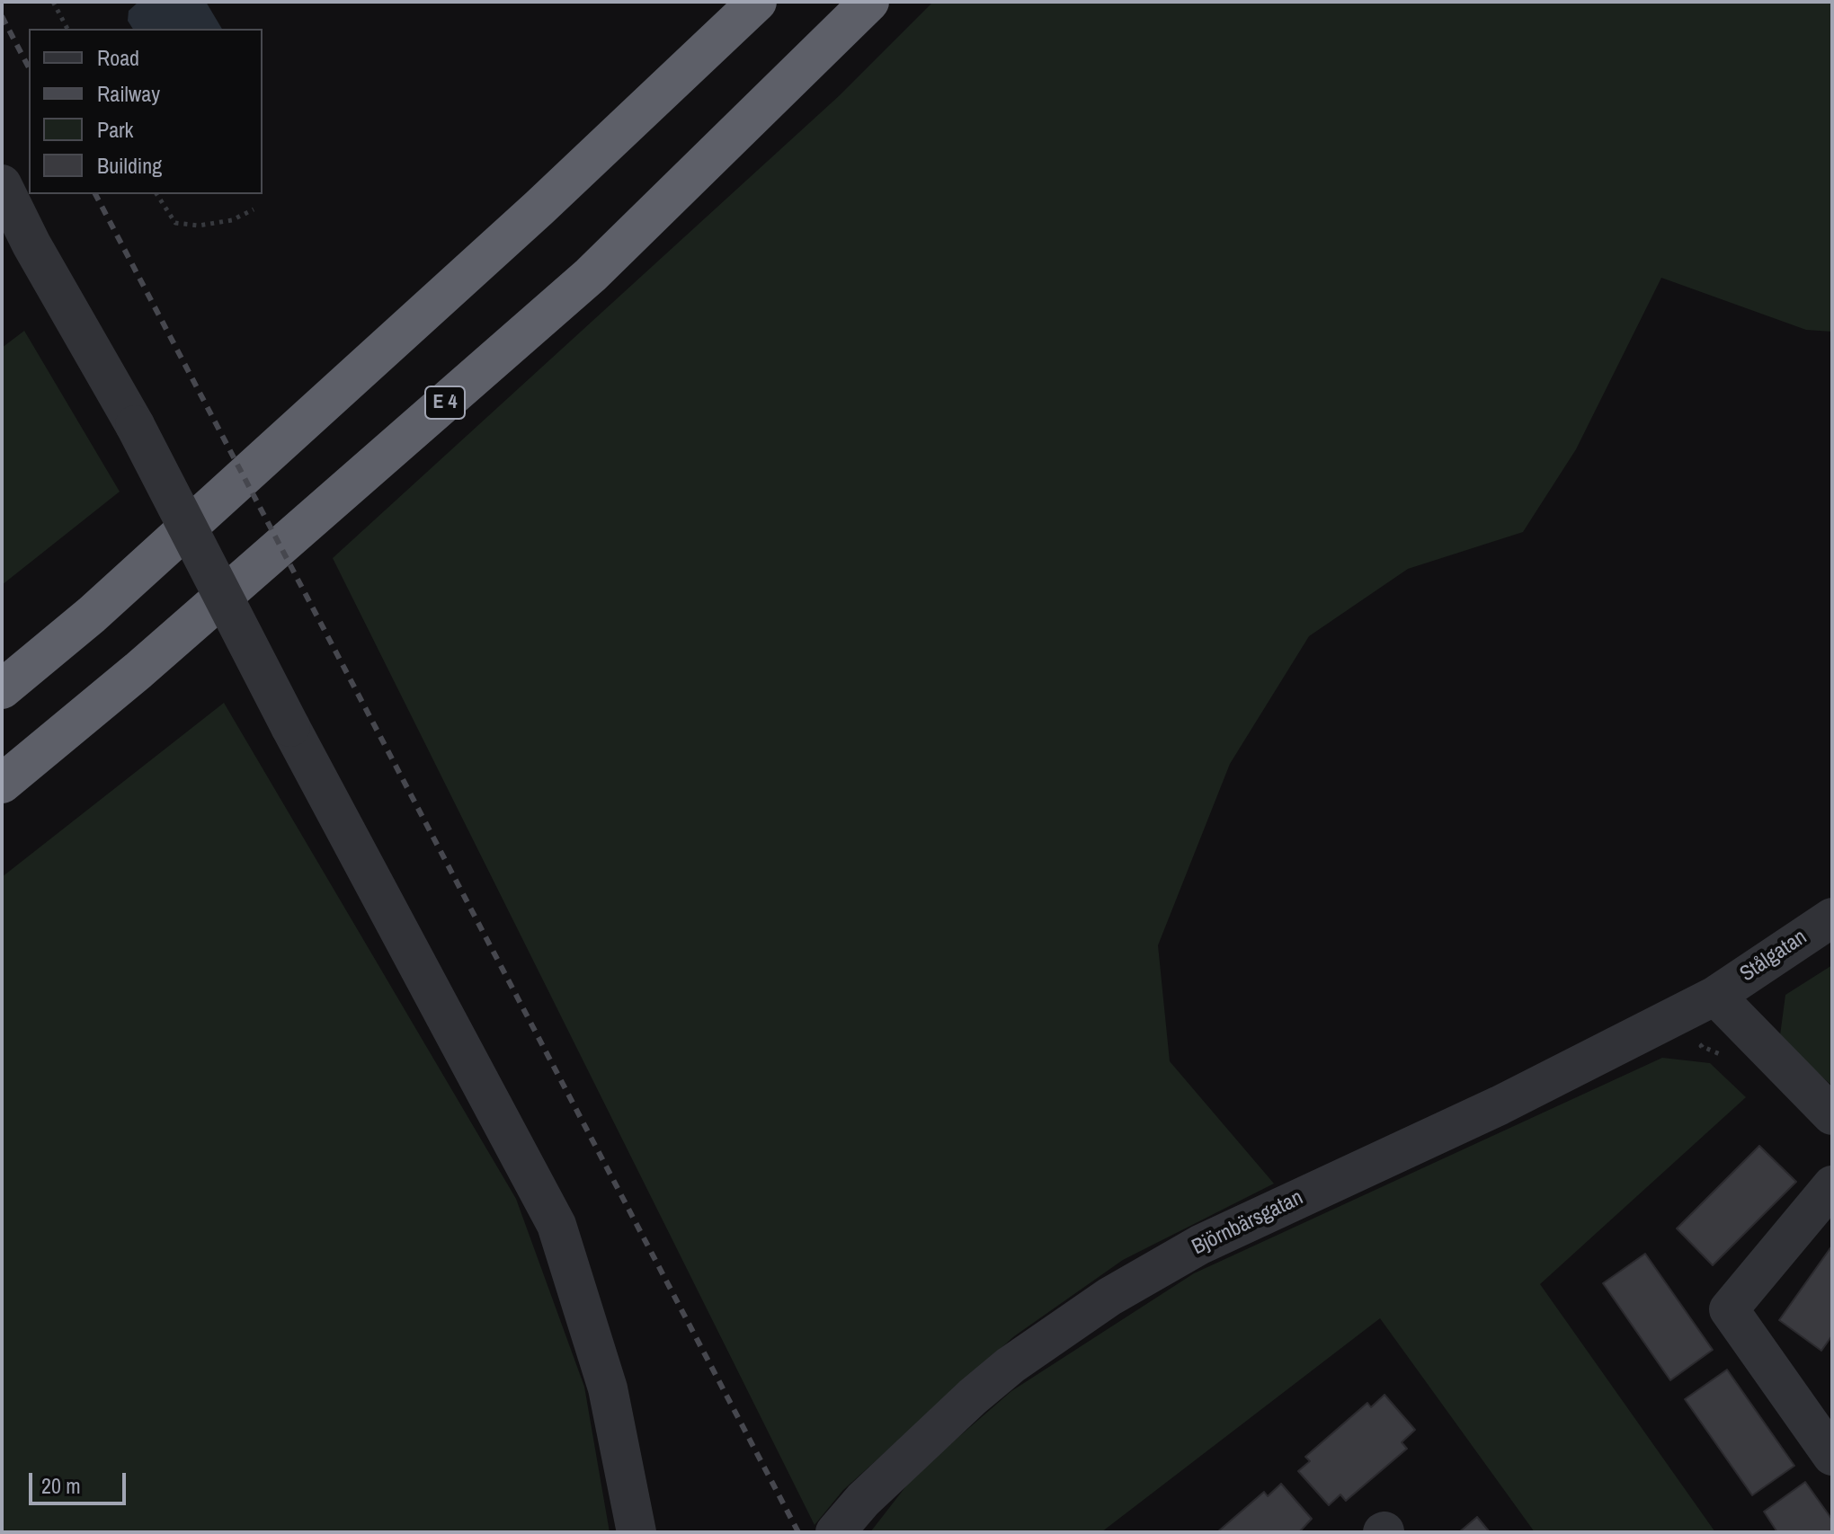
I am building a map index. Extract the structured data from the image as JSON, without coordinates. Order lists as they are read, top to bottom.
{
  "streets": {
    "highway": ["E 4"],
    "street": ["Stålgatan", "Björnbärsgatan"]
  },
  "crossings": [
    ["Stålgatan", "Björnbärsgatan"]
  ],
  "legend": [
    "Road",
    "Railway",
    "Park",
    "Building"
  ],
  "scale_bar": "20 m"
}
